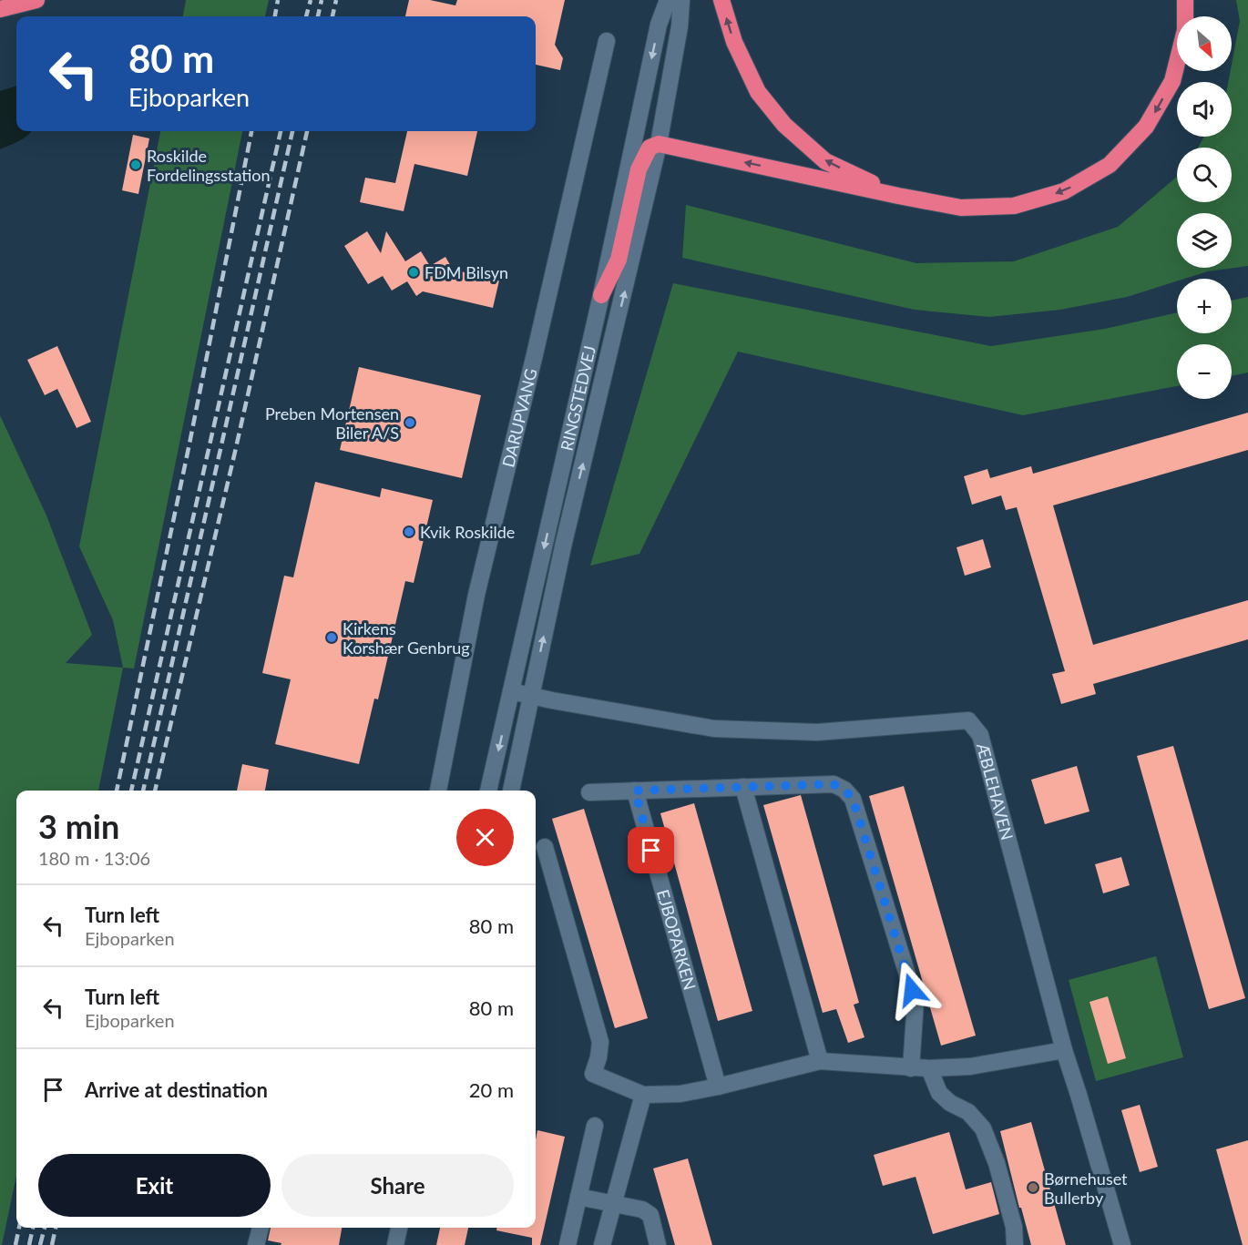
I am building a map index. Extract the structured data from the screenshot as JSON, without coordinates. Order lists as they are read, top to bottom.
{
  "streets": {
    "street": [
      "RINGSTEDVEJ",
      "DARUPVANG",
      "ÆBLEHAVEN",
      "EJBOPARKEN"
    ]
  },
  "crossings": [
    ["RINGSTEDVEJ", "ÆBLEHAVEN"]
  ],
  "places": [
    "Roskilde Fordelingsstation",
    "FDM Bilsyn",
    "Preben Mortensen Biler A/S",
    "Kvik Roskilde",
    "Kirkens Korshær Genbrug",
    "Børnehuset Bullerby"
  ],
  "north": "bottom right",
  "page": {
    "map_buttons": ["+", "−"],
    "turn": ["80 m", "Ejboparken"],
    "heading": ["3 min", "180 m · 13:06"],
    "list": [
      {
        "name": "Turn left",
        "note": "Ejboparken",
        "value": "80 m"
      },
      {
        "name": "Turn left",
        "note": "Ejboparken",
        "value": "80 m"
      },
      {
        "name": "Arrive at destination",
        "value": "20 m"
      }
    ],
    "buttons": ["Exit", "Share"]
  }
}
